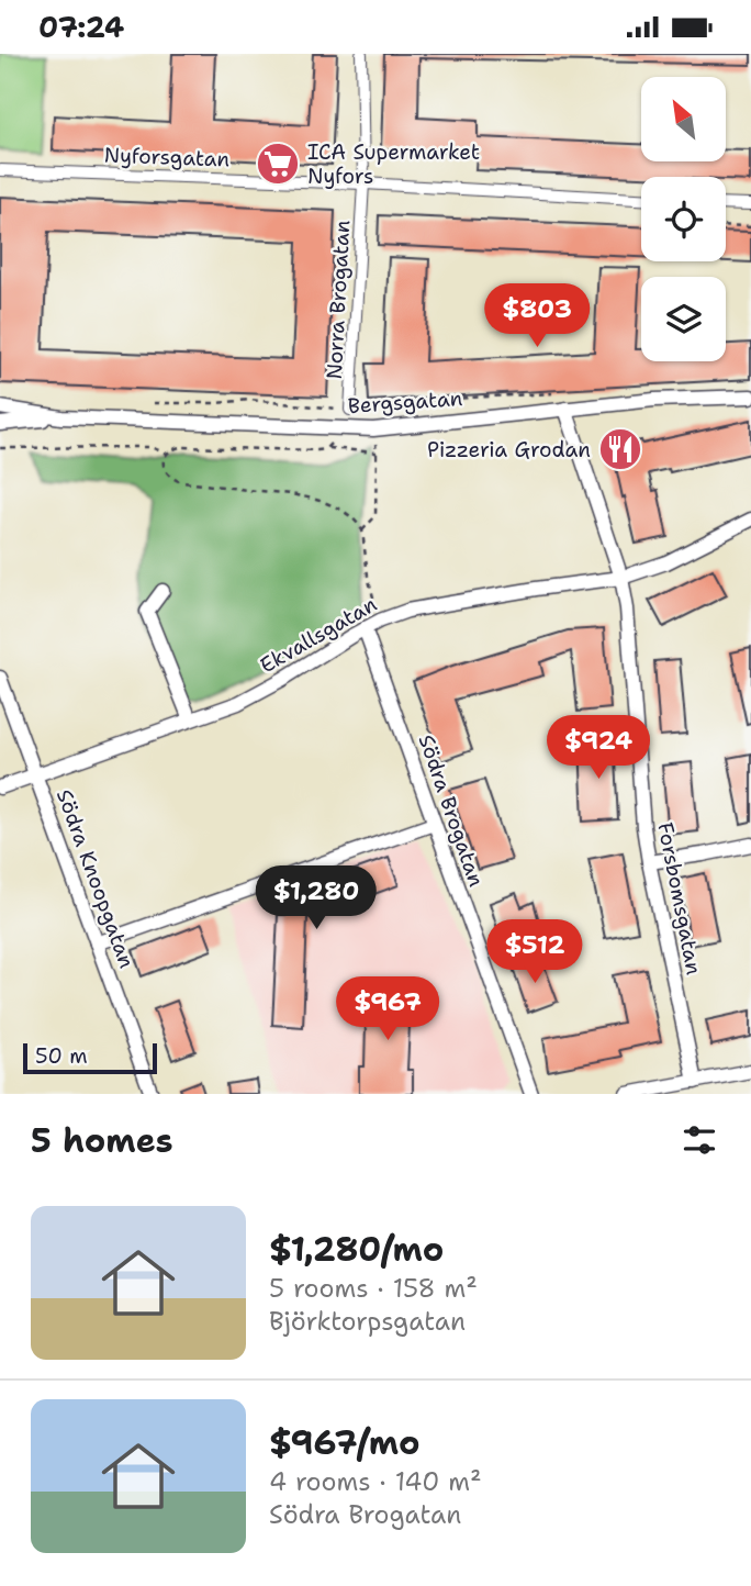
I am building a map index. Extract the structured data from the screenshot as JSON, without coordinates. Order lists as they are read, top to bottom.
{
  "streets": {
    "street": [
      "Nyforsgatan",
      "Norra Brogatan",
      "Bergsgatan",
      "Ekvallsgatan",
      "Södra Brogatan",
      "Södra Knoopgatan",
      "Forsbomsgatan"
    ]
  },
  "crossings": [
    ["Nyforsgatan", "Norra Brogatan"],
    ["Bergsgatan", "Forsbomsgatan"],
    ["Ekvallsgatan", "Södra Brogatan"],
    ["Ekvallsgatan", "Södra Knoopgatan"],
    ["Ekvallsgatan", "Forsbomsgatan"]
  ],
  "places": {
    "supermarket": ["ICA Supermarket Nyfors"],
    "restaurant": ["Pizzeria Grodan"]
  },
  "scale_bar": "50 m",
  "north": "top left",
  "page": {
    "status": "07:24",
    "price": [
      "$803",
      "$924",
      "$1,280",
      "$512",
      "$967"
    ],
    "scale": "50 m",
    "heading": "5 homes",
    "list": [
      {
        "name": "$1,280/mo",
        "note": "5 rooms · 158 m² · Björktorpsgatan"
      },
      {
        "name": "$967/mo",
        "note": "4 rooms · 140 m² · Södra Brogatan"
      }
    ]
  }
}
